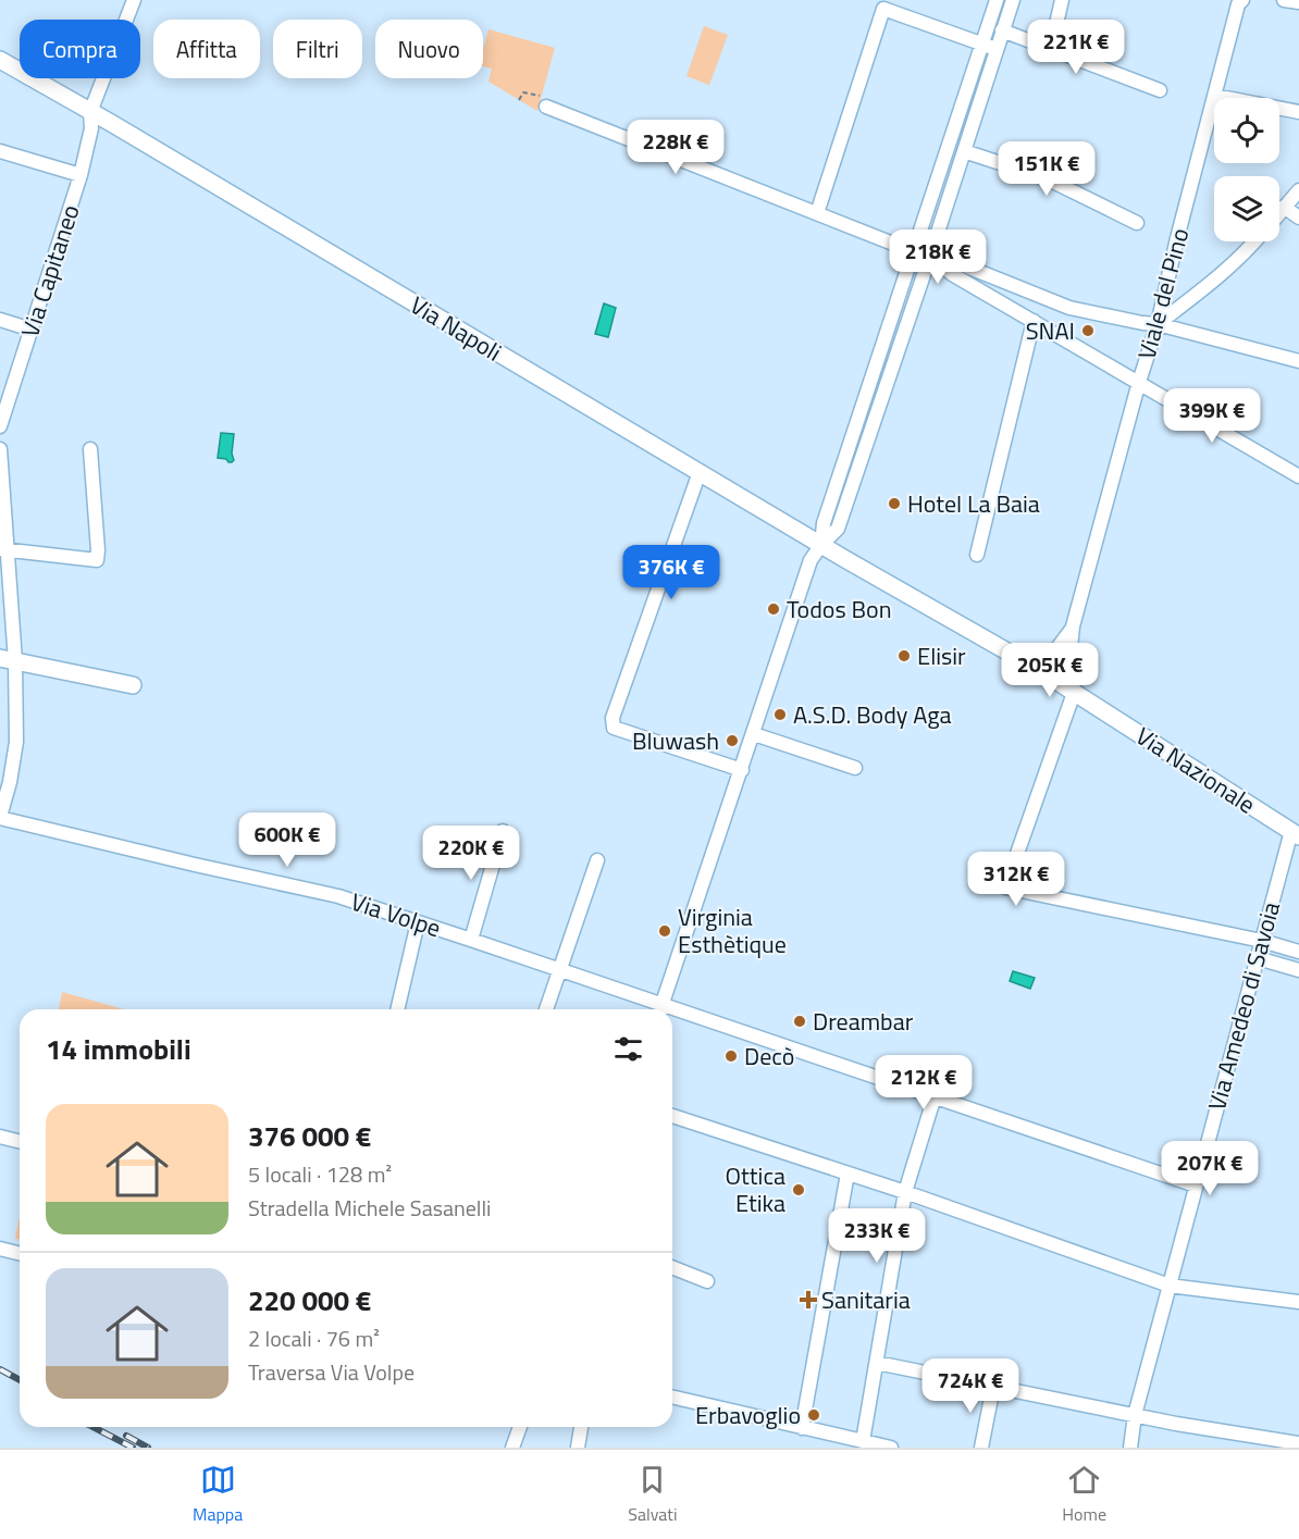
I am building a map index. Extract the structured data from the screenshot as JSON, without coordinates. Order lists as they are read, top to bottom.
{
  "streets": {
    "street": [
      "Via Capitaneo",
      "Viale del Pino",
      "Via Napoli",
      "Via Nazionale",
      "Via Volpe",
      "Via Amedeo di Savoia"
    ]
  },
  "crossings": [
    ["Via Capitaneo", "Via Napoli"],
    ["Viale del Pino", "Via Nazionale"],
    ["Via Napoli", "Via Nazionale"],
    ["Via Nazionale", "Via Amedeo di Savoia"],
    ["Via Volpe", "Via Amedeo di Savoia"]
  ],
  "places": {
    "other": [
      "SNAI",
      "Hotel La Baia",
      "Todos Bon",
      "Elisir",
      "A.S.D. Body Aga",
      "Bluwash",
      "Virginia Esthètique",
      "Dreambar",
      "Decò",
      "Ottica Etika",
      "Erbavoglio"
    ],
    "health": ["Sanitaria"]
  },
  "page": {
    "price": [
      "221K €",
      "228K €",
      "151K €",
      "218K €",
      "399K €",
      "376K €",
      "205K €",
      "600K €",
      "220K €",
      "312K €",
      "212K €",
      "207K €",
      "233K €",
      "724K €"
    ],
    "chip": [
      "Compra",
      "Affitta",
      "Filtri",
      "Nuovo"
    ],
    "heading": "14 immobili",
    "list": [
      {
        "name": "376 000 €",
        "note": "5 locali · 128 m² · Stradella Michele Sasanelli"
      },
      {
        "name": "220 000 €",
        "note": "2 locali · 76 m² · Traversa Via Volpe"
      }
    ],
    "tabs": ["Mappa", "Salvati", "Home"]
  }
}
